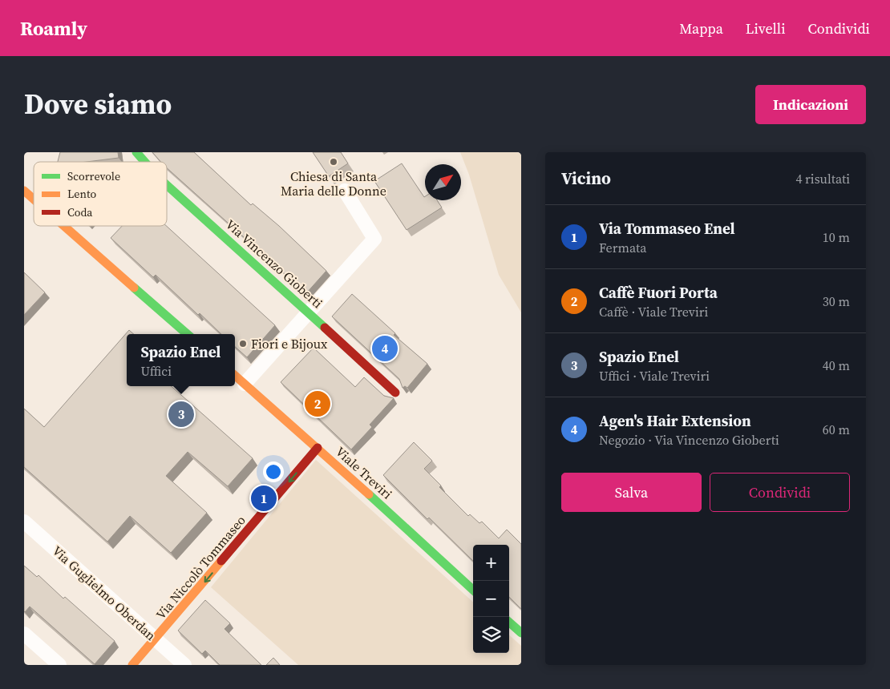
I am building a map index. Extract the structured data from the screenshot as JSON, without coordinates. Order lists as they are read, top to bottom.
{
  "streets": {
    "street": [
      "Via Vincenzo Gioberti",
      "Viale Treviri",
      "Via Niccolò Tommaseo",
      "Via Guglielmo Oberdan"
    ]
  },
  "crossings": [
    ["Viale Treviri", "Via Niccolò Tommaseo"],
    ["Via Niccolò Tommaseo", "Via Guglielmo Oberdan"]
  ],
  "one_way": ["Via Niccolò Tommaseo"],
  "places": ["Chiesa di Santa Maria delle Donne", "Fiori e Bijoux"],
  "legend": ["Scorrevole", "Lento", "Coda"],
  "north": "top right",
  "page": {
    "header": "Roamly",
    "nav": ["Mappa", "Livelli", "Condividi"],
    "title": "Dove siamo",
    "buttons": [
      "Indicazioni",
      ["Salva", "Condividi"]
    ],
    "heading": ["Vicino", "4 risultati"],
    "list": [
      {
        "mark": "1",
        "name": "Via Tommaseo Enel",
        "note": "Fermata",
        "value": "10 m"
      },
      {
        "mark": "2",
        "name": "Caffè Fuori Porta",
        "note": "Caffè · Viale Treviri",
        "value": "30 m"
      },
      {
        "mark": "3",
        "name": "Spazio Enel",
        "note": "Uffici · Viale Treviri",
        "value": "40 m"
      },
      {
        "mark": "4",
        "name": "Agen's Hair Extension",
        "note": "Negozio · Via Vincenzo Gioberti",
        "value": "60 m"
      }
    ],
    "popup": ["Spazio Enel", "Uffici"],
    "pins": [
      "4",
      "2",
      "3",
      "1"
    ],
    "map_buttons": ["+", "−"]
  }
}
